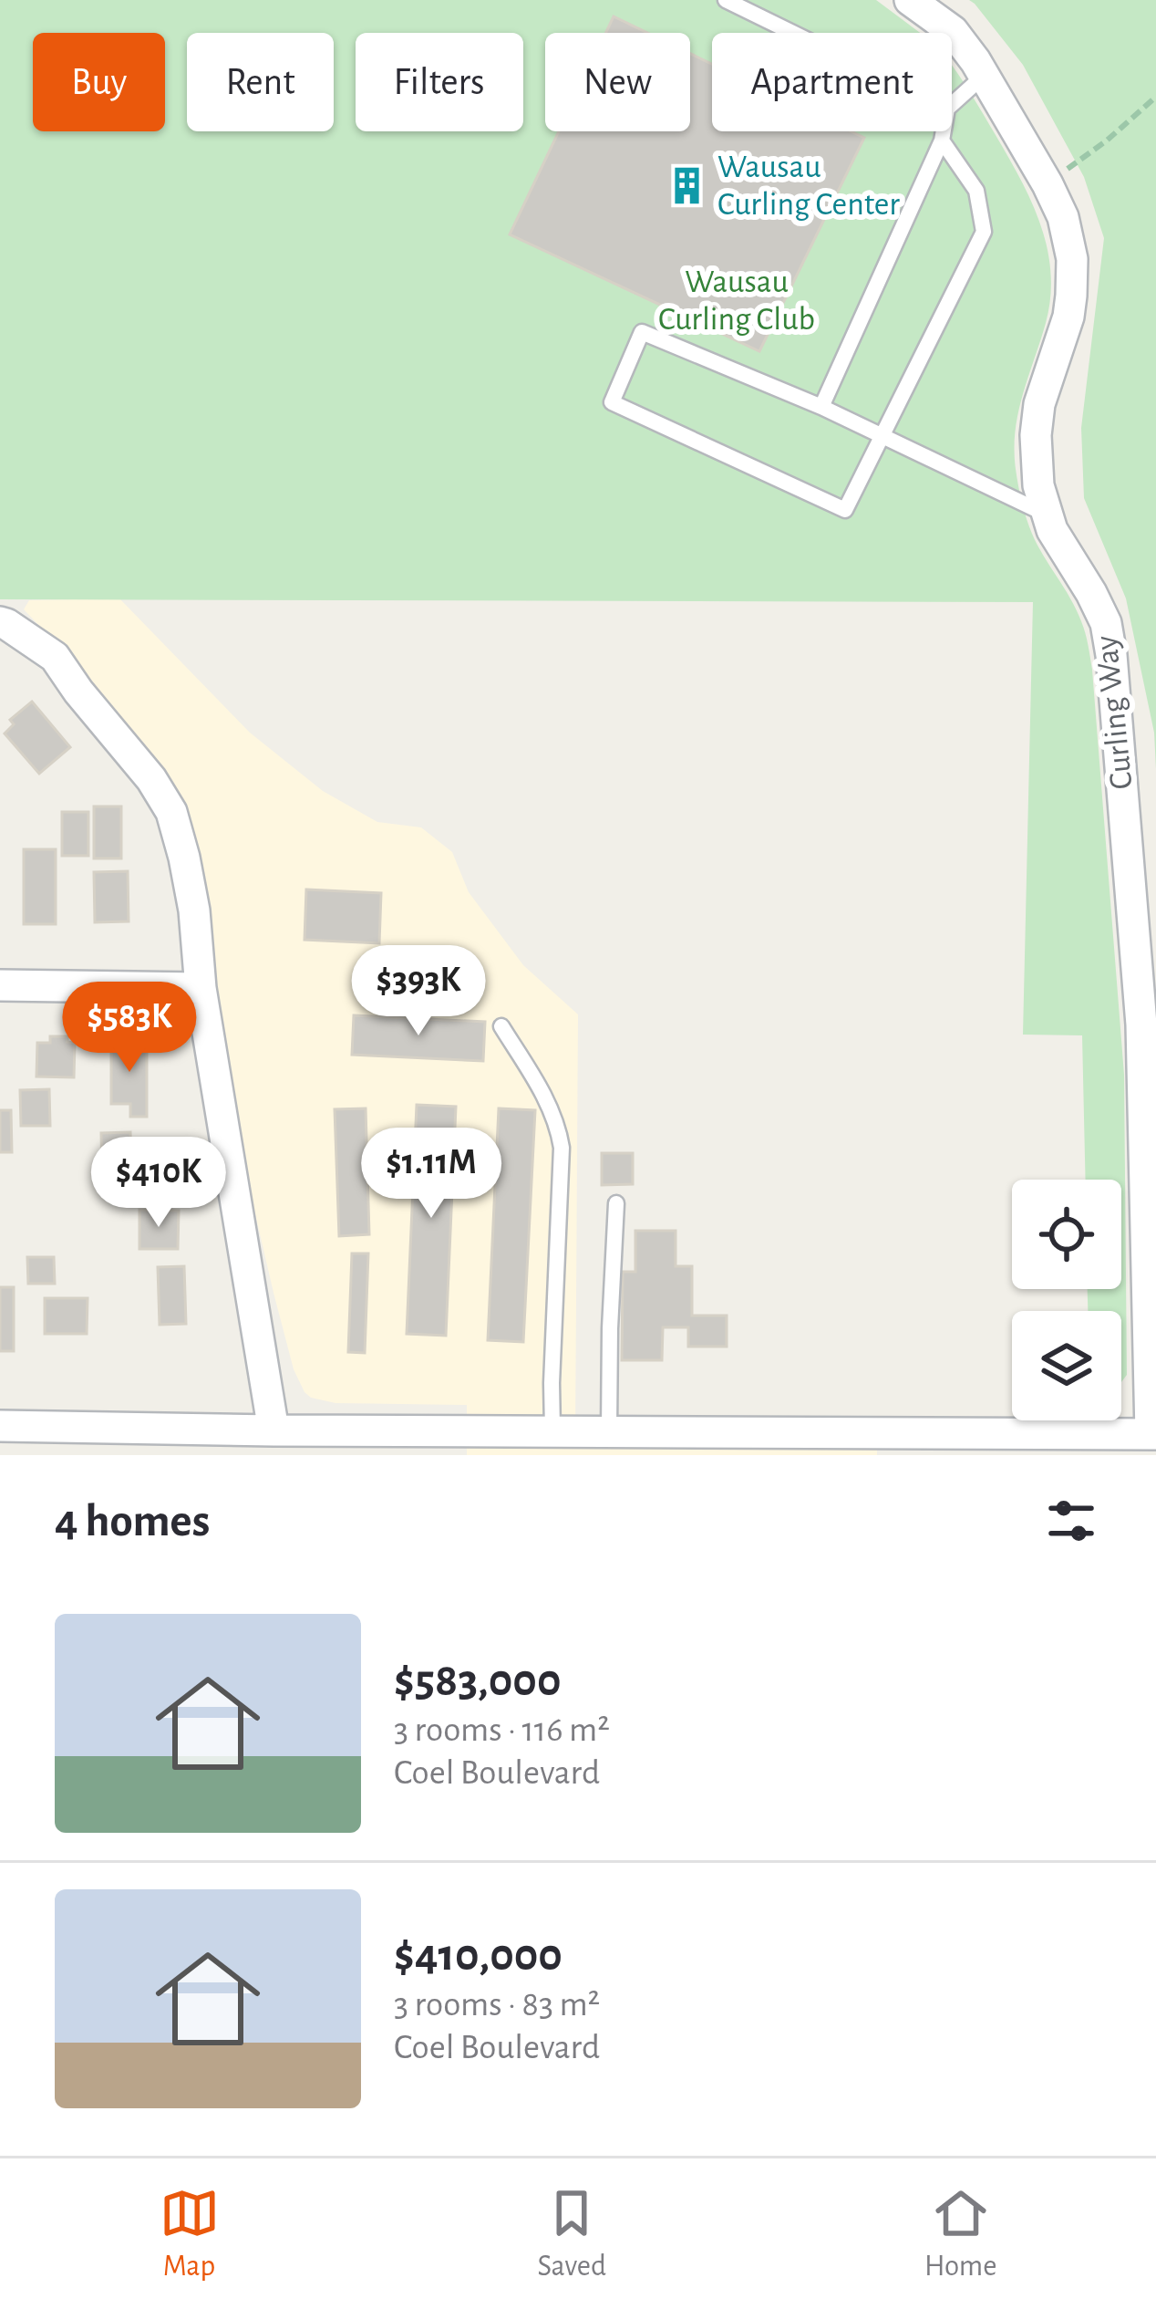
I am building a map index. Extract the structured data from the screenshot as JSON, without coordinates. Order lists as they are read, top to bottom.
{
  "streets": {
    "street": ["Curling Way"]
  },
  "parks": ["Wausau Curling Club"],
  "places": {
    "building": ["Wausau Curling Center"]
  },
  "page": {
    "chip": [
      "Buy",
      "Rent",
      "Filters",
      "New",
      "Apartment"
    ],
    "price": [
      "$393K",
      "$583K",
      "$1.11M",
      "$410K"
    ],
    "heading": "4 homes",
    "list": [
      {
        "name": "$583,000",
        "note": "3 rooms · 116 m² · Coel Boulevard"
      },
      {
        "name": "$410,000",
        "note": "3 rooms · 83 m² · Coel Boulevard"
      }
    ],
    "tabs": ["Map", "Saved", "Home"]
  }
}
